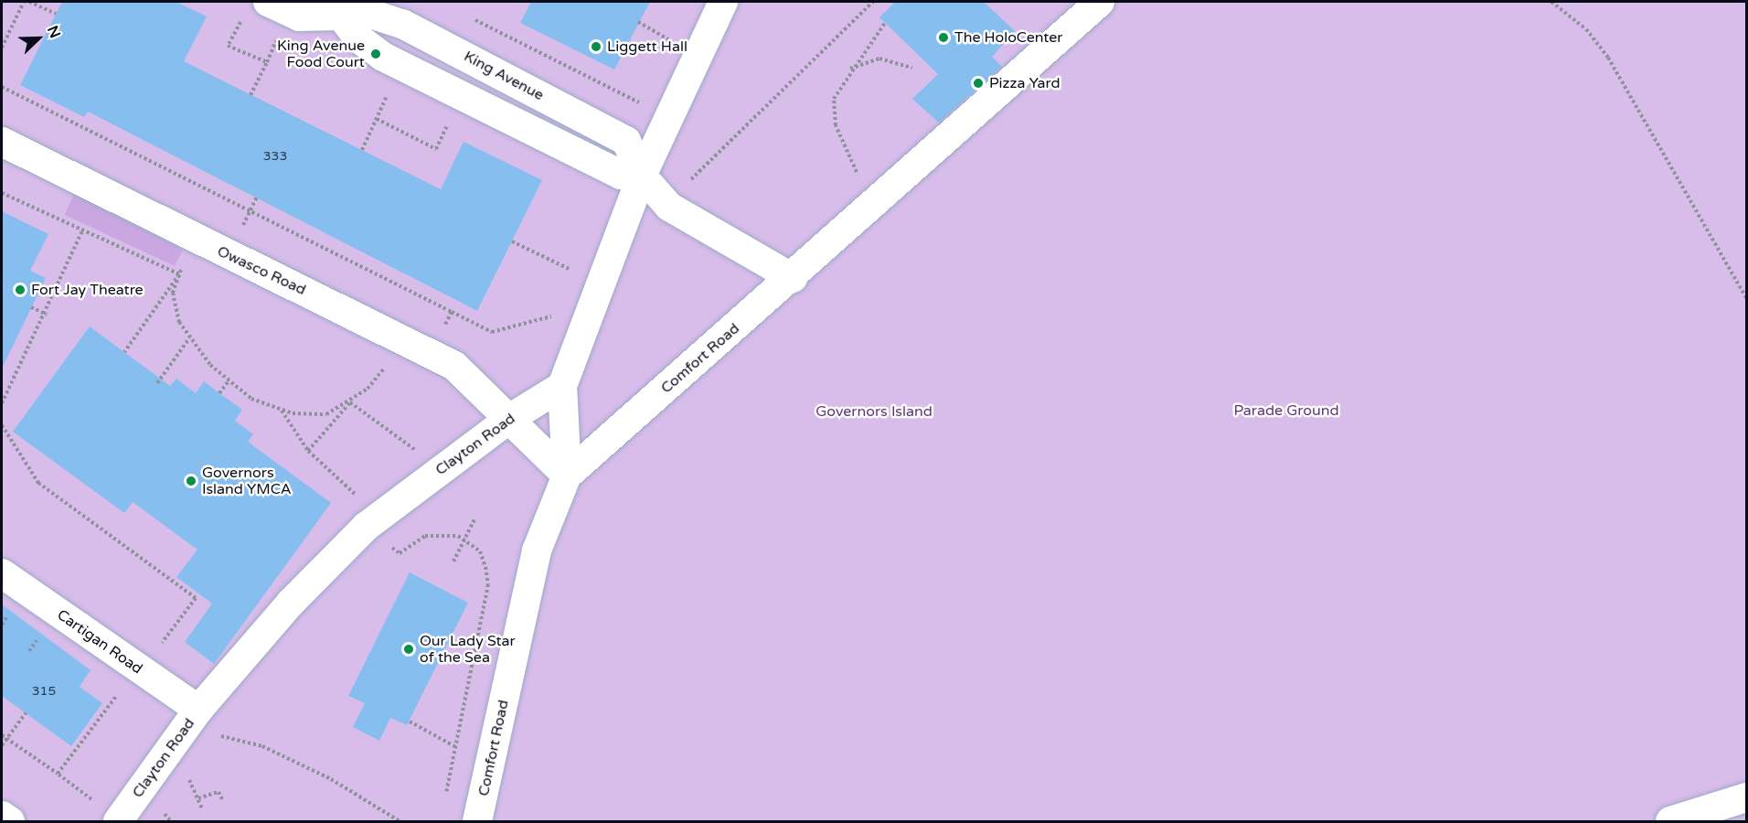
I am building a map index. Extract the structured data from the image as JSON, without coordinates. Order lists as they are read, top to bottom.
{
  "streets": {
    "street": [
      "King Avenue",
      "Owasco Road",
      "Comfort Road",
      "Clayton Road",
      "Cartigan Road"
    ]
  },
  "crossings": [
    ["King Avenue", "Comfort Road"],
    ["Owasco Road", "Comfort Road"],
    ["Owasco Road", "Clayton Road"],
    ["Clayton Road", "Cartigan Road"]
  ],
  "parks": ["Parade Ground", "Governors Island"],
  "places": [
    "The HoloCenter",
    "Liggett Hall",
    "King Avenue Food Court",
    "Pizza Yard",
    "Fort Jay Theatre",
    "Governors Island YMCA",
    "Our Lady Star of the Sea"
  ],
  "house_numbers": ["333", "315"],
  "north": "top right"
}
